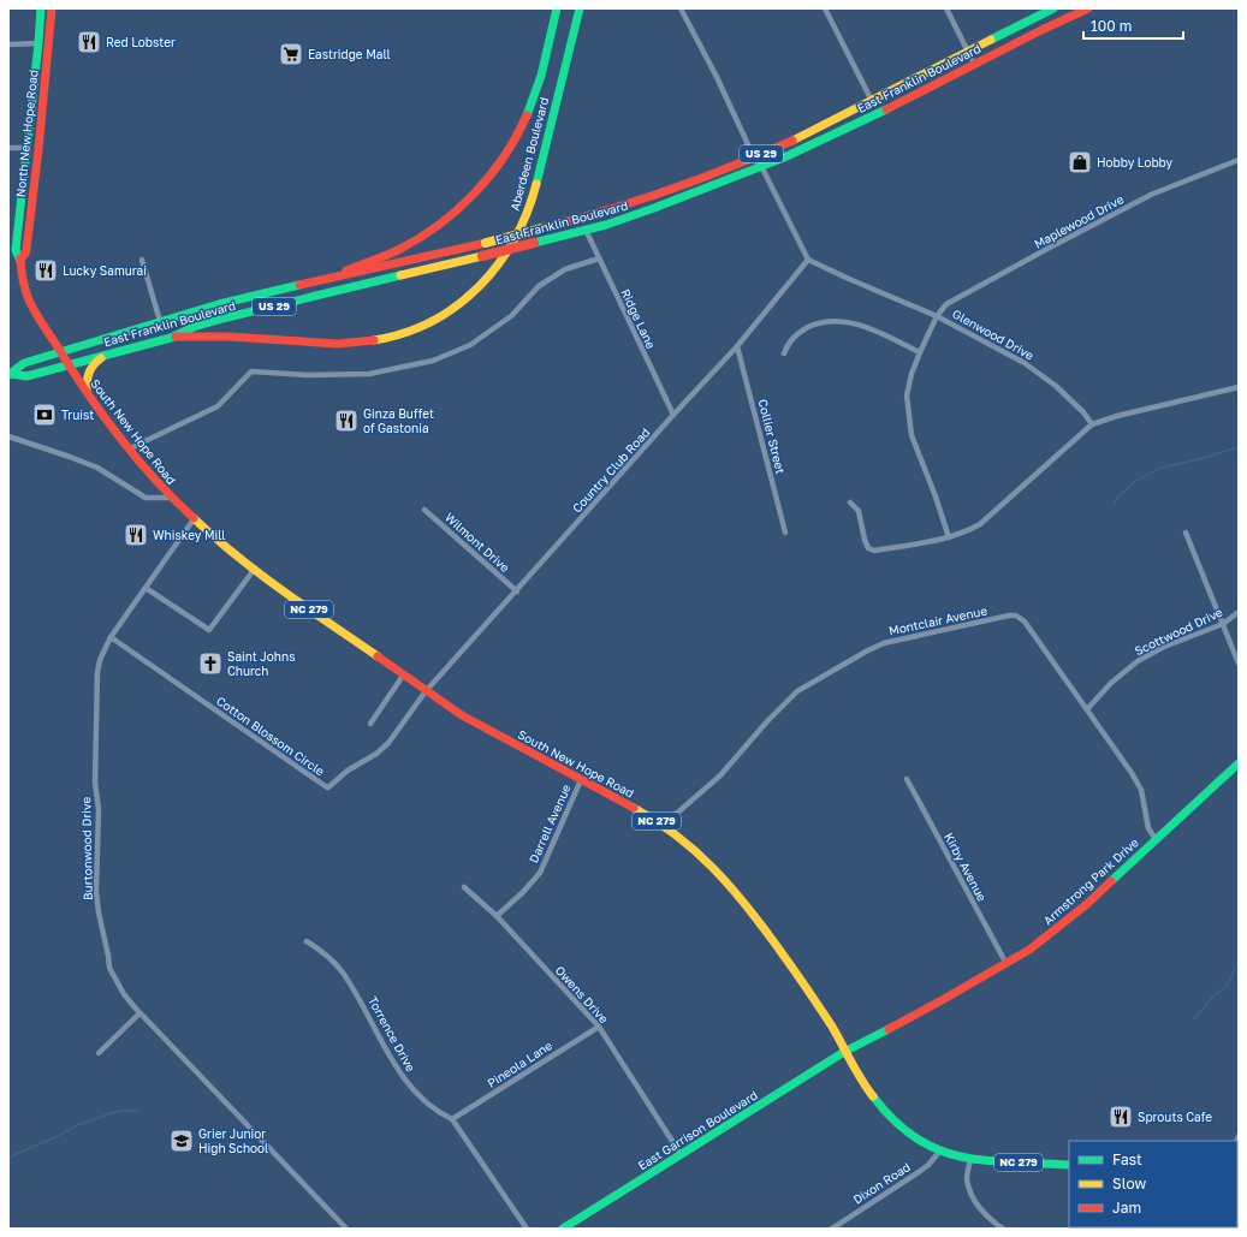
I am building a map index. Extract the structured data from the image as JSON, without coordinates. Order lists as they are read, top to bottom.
{
  "streets": {
    "main road": [
      "East Franklin Boulevard",
      "North New Hope Road",
      "Aberdeen Boulevard",
      "US 29",
      "South New Hope Road",
      "NC 279",
      "Armstrong Park Drive",
      "East Garrison Boulevard"
    ],
    "street": [
      "Maplewood Drive",
      "Ridge Lane",
      "Glenwood Drive",
      "Collier Street",
      "Country Club Road",
      "Wilmont Drive",
      "Montclair Avenue",
      "Scottwood Drive",
      "Cotton Blossom Circle",
      "Darrell Avenue",
      "Burtonwood Drive",
      "Kirby Avenue",
      "Owens Drive",
      "Torrence Drive",
      "Pineola Lane",
      "Dixon Road"
    ]
  },
  "crossings": [
    ["East Franklin Boulevard", "North New Hope Road"],
    ["East Franklin Boulevard", "Aberdeen Boulevard"],
    ["East Franklin Boulevard", "Ridge Lane"],
    ["East Franklin Boulevard", "South New Hope Road"],
    ["North New Hope Road", "South New Hope Road"],
    ["Maplewood Drive", "Glenwood Drive"],
    ["Ridge Lane", "Country Club Road"],
    ["Glenwood Drive", "Country Club Road"],
    ["South New Hope Road", "Country Club Road"],
    ["South New Hope Road", "Montclair Avenue"],
    ["South New Hope Road", "Cotton Blossom Circle"],
    ["South New Hope Road", "Darrell Avenue"],
    ["South New Hope Road", "Burtonwood Drive"],
    ["South New Hope Road", "Armstrong Park Drive"],
    ["South New Hope Road", "East Garrison Boulevard"],
    ["South New Hope Road", "Dixon Road"],
    ["Collier Street", "Country Club Road"],
    ["Country Club Road", "Wilmont Drive"],
    ["Country Club Road", "Cotton Blossom Circle"],
    ["Montclair Avenue", "Scottwood Drive"],
    ["Montclair Avenue", "Armstrong Park Drive"],
    ["Cotton Blossom Circle", "Burtonwood Drive"],
    ["Darrell Avenue", "Owens Drive"],
    ["Kirby Avenue", "Armstrong Park Drive"],
    ["Armstrong Park Drive", "East Garrison Boulevard"],
    ["Owens Drive", "Pineola Lane"],
    ["Owens Drive", "East Garrison Boulevard"],
    ["Torrence Drive", "Pineola Lane"]
  ],
  "places": {
    "restaurant": [
      "Red Lobster",
      "Lucky Samurai",
      "Ginza Buffet of Gastonia",
      "Whiskey Mill",
      "Sprouts Cafe"
    ],
    "supermarket": ["Eastridge Mall"],
    "shop": ["Hobby Lobby"],
    "bank": ["Truist"],
    "church": ["Saint Johns Church"],
    "school or university": ["Grier Junior High School"]
  },
  "legend": ["Fast", "Slow", "Jam"],
  "scale_bar": "100 m"
}
